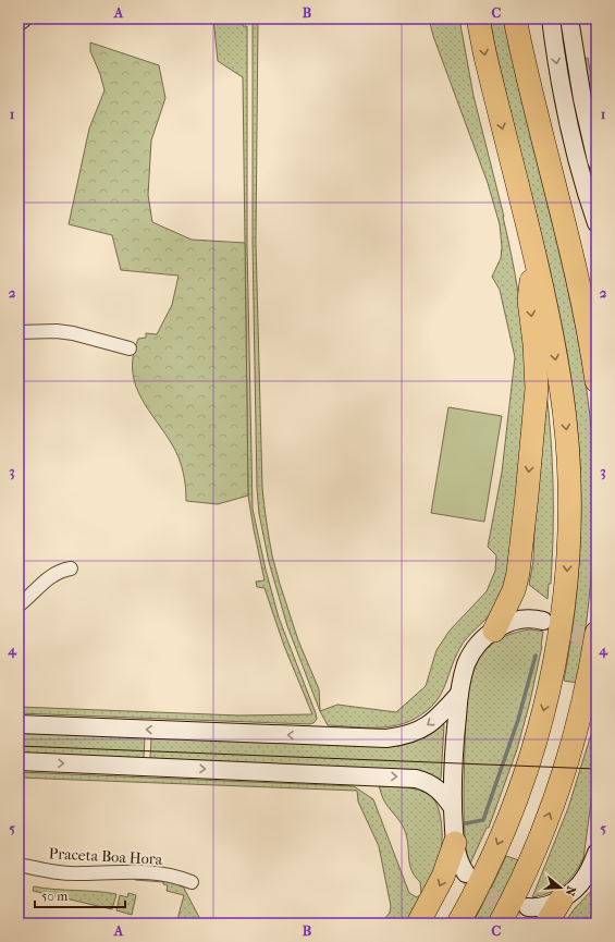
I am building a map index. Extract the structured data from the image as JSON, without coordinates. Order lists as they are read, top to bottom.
{
  "streets": {
    "street": ["Praceta Boa Hora"]
  },
  "scale_bar": "50 m",
  "north": "right",
  "grid": {
    "columns": ["A", "B", "C"],
    "rows": [
      "1",
      "2",
      "3",
      "4",
      "5"
    ]
  }
}
